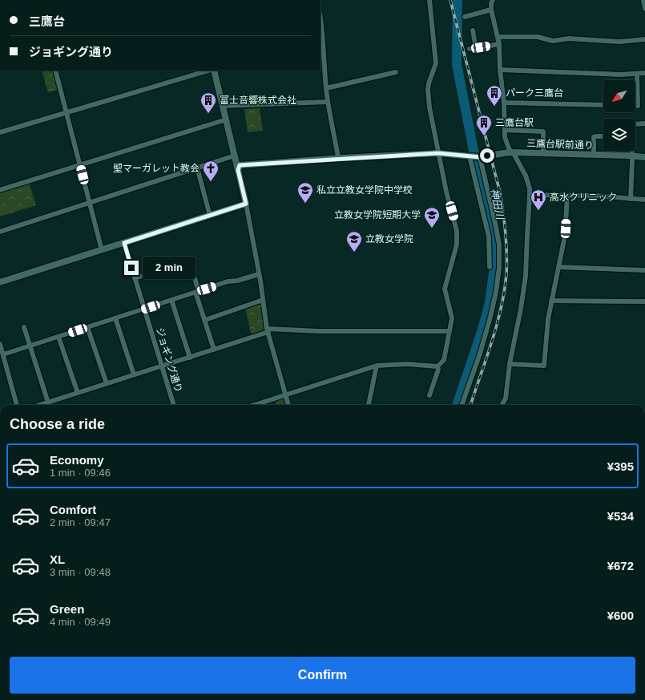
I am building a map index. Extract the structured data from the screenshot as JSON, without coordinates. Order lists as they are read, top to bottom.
{
  "streets": {
    "street": ["三鷹台駅前通り", "ジョギング通り"]
  },
  "water": ["神田川"],
  "places": {
    "building": ["パーク三鷹台", "富士音響株式会社", "三鷹台駅"],
    "church": ["聖マーガレット教会"],
    "school or university": ["私立立教女学院中学校", "立教女学院短期大学", "立教女学院"],
    "hospital": ["高水クリニック"]
  },
  "north": "bottom left",
  "page": {
    "banner": ["三鷹台", "ジョギング通り"],
    "bubble": "2 min",
    "heading": "Choose a ride",
    "list": [
      {
        "name": "Economy",
        "note": "1 min · 09:46",
        "value": "¥395"
      },
      {
        "name": "Comfort",
        "note": "2 min · 09:47",
        "value": "¥534"
      },
      {
        "name": "XL",
        "note": "3 min · 09:48",
        "value": "¥672"
      },
      {
        "name": "Green",
        "note": "4 min · 09:49",
        "value": "¥600"
      }
    ],
    "buttons": "Confirm"
  }
}
